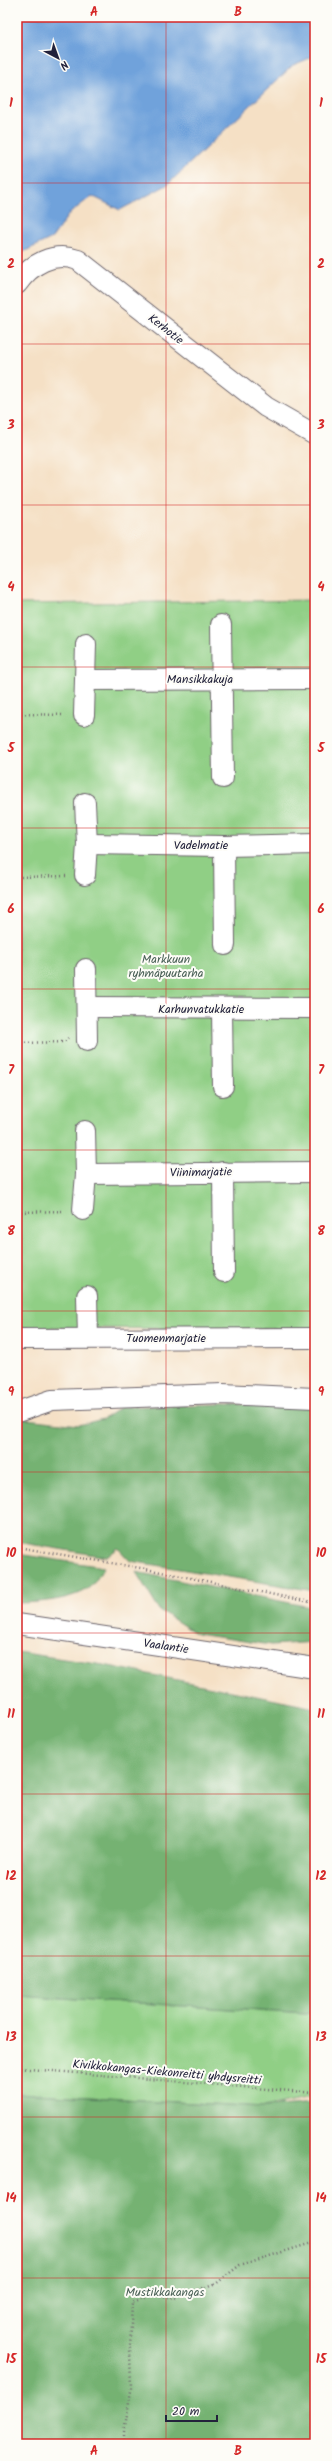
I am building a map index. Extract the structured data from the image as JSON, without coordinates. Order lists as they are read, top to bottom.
{
  "streets": {
    "street": [
      "Kerhotie",
      "Mansikkakuja",
      "Vadelmatie",
      "Karhunvatukkatie",
      "Viinimarjatie",
      "Tuomenmarjatie",
      "Vaalantie"
    ],
    "path": ["Kivikkokangas-Kiekonreitti yhdysreitti"]
  },
  "parks": ["Markkuun ryhmäpuutarha", "Mustikkakangas"],
  "scale_bar": "20 m",
  "north": "bottom right",
  "grid": {
    "columns": ["A", "B"],
    "rows": [
      "1",
      "2",
      "3",
      "4",
      "5",
      "6",
      "7",
      "8",
      "9",
      "10",
      "11",
      "12",
      "13",
      "14",
      "15"
    ]
  }
}
